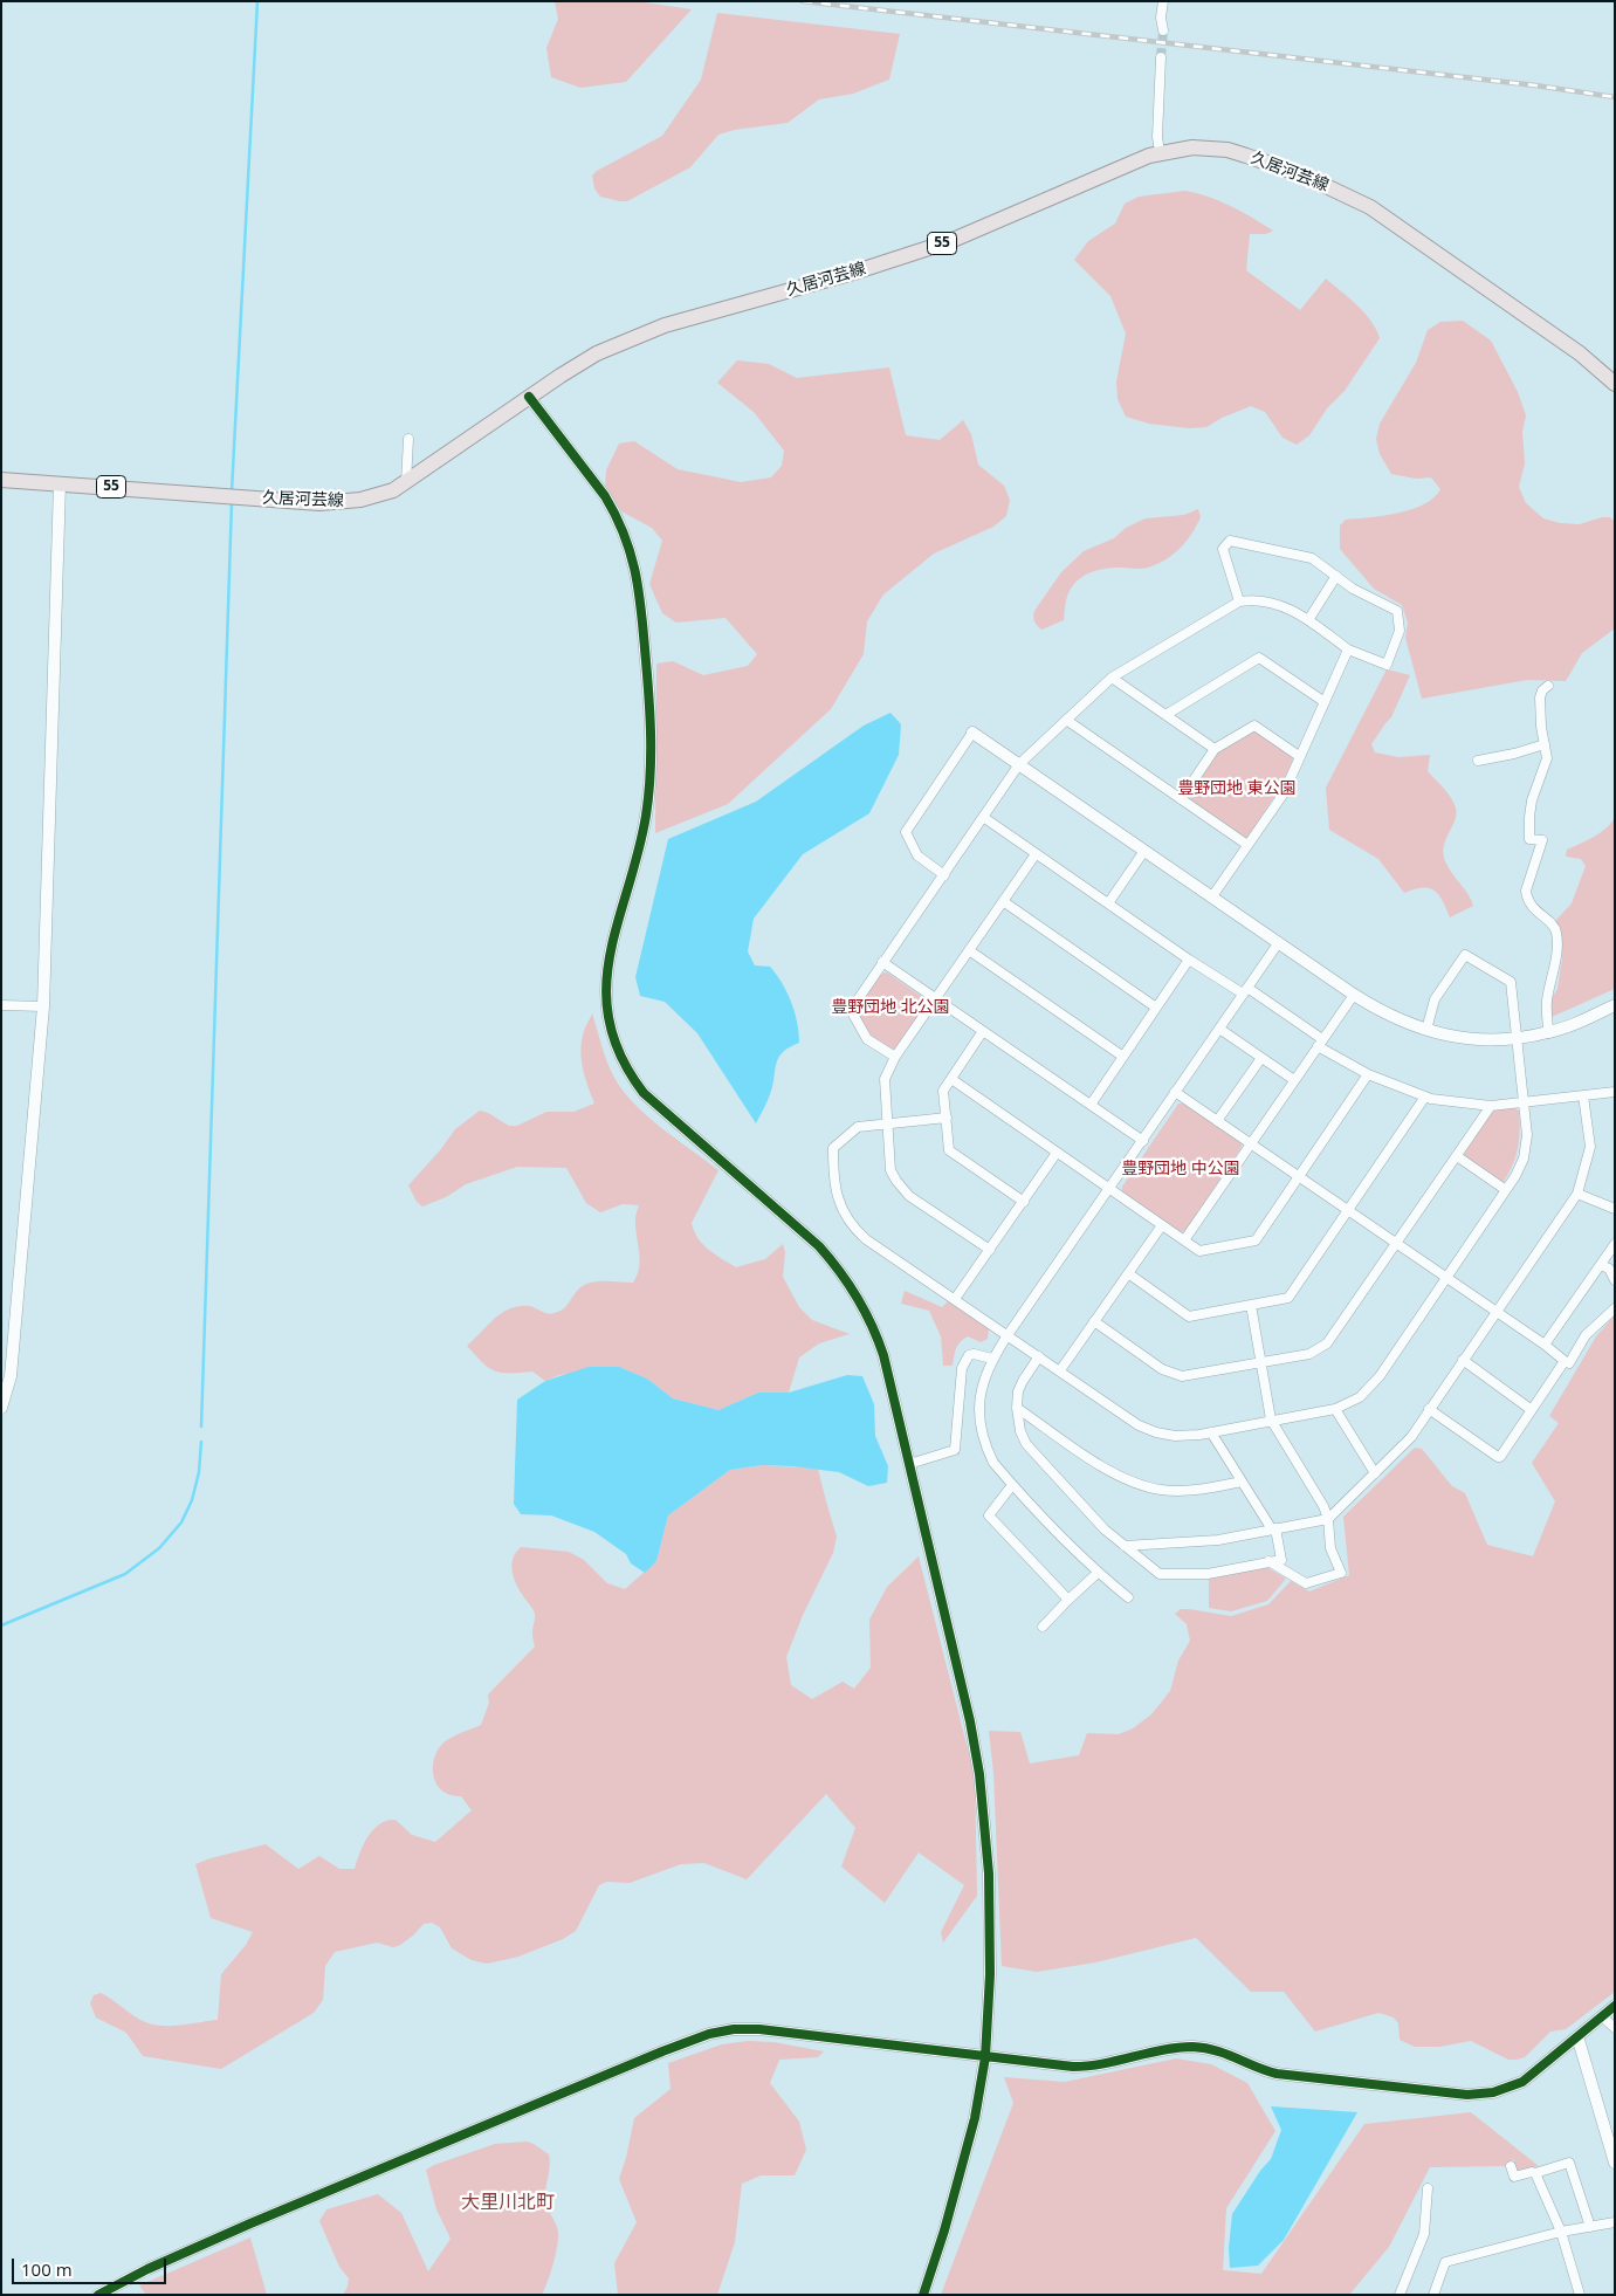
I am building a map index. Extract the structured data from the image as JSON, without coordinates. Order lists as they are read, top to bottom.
{
  "streets": {
    "main road": ["久居河芸線", "55"]
  },
  "districts": ["大里川北町"],
  "parks": ["豊野団地 東公園", "豊野団地 北公園", "豊野団地 中公園"],
  "scale_bar": "100 m"
}
